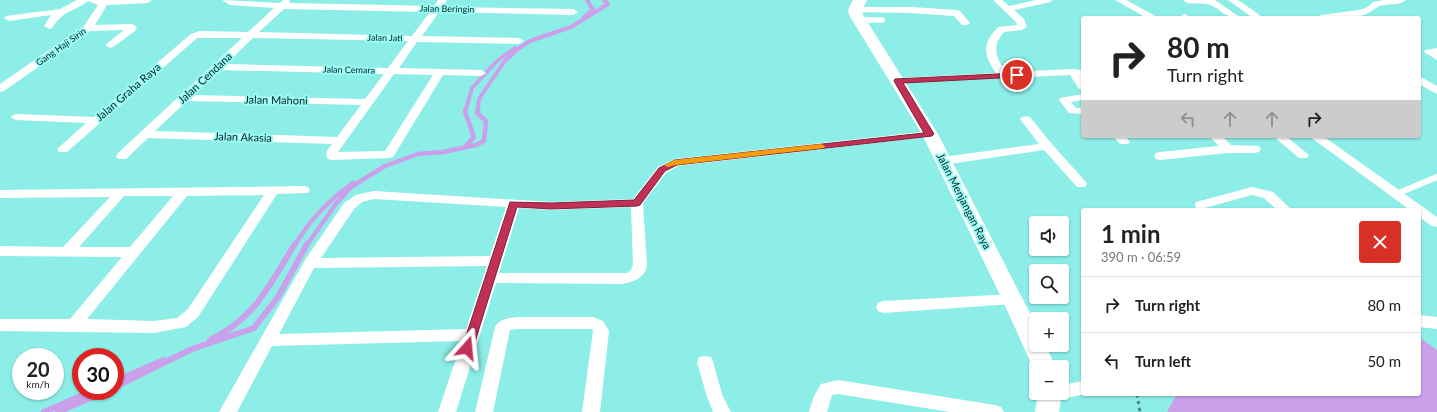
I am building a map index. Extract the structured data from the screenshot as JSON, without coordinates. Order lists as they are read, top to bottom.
{
  "streets": {
    "main road": ["Jalan Menjangan Raya"],
    "street": [
      "Jalan Beringin",
      "Jalan Jati",
      "Gang Haji Sirin",
      "Jalan Cemara",
      "Jalan Cendana",
      "Jalan Graha Raya",
      "Jalan Mahoni",
      "Jalan Akasia"
    ]
  },
  "crossings": [
    ["Jalan Beringin", "Jalan Cendana"],
    ["Jalan Jati", "Jalan Cendana"],
    ["Jalan Jati", "Jalan Graha Raya"],
    ["Jalan Cemara", "Jalan Cendana"],
    ["Jalan Cendana", "Jalan Mahoni"],
    ["Jalan Cendana", "Jalan Akasia"]
  ],
  "page": {
    "turn": ["80 m", "Turn right"],
    "heading": ["1 min", "390 m · 06:59"],
    "map_buttons": ["+", "−"],
    "list": [
      {
        "name": "Turn right",
        "value": "80 m"
      },
      {
        "name": "Turn left",
        "value": "50 m"
      }
    ],
    "speed": "20 km/h",
    "limit": "30"
  }
}
